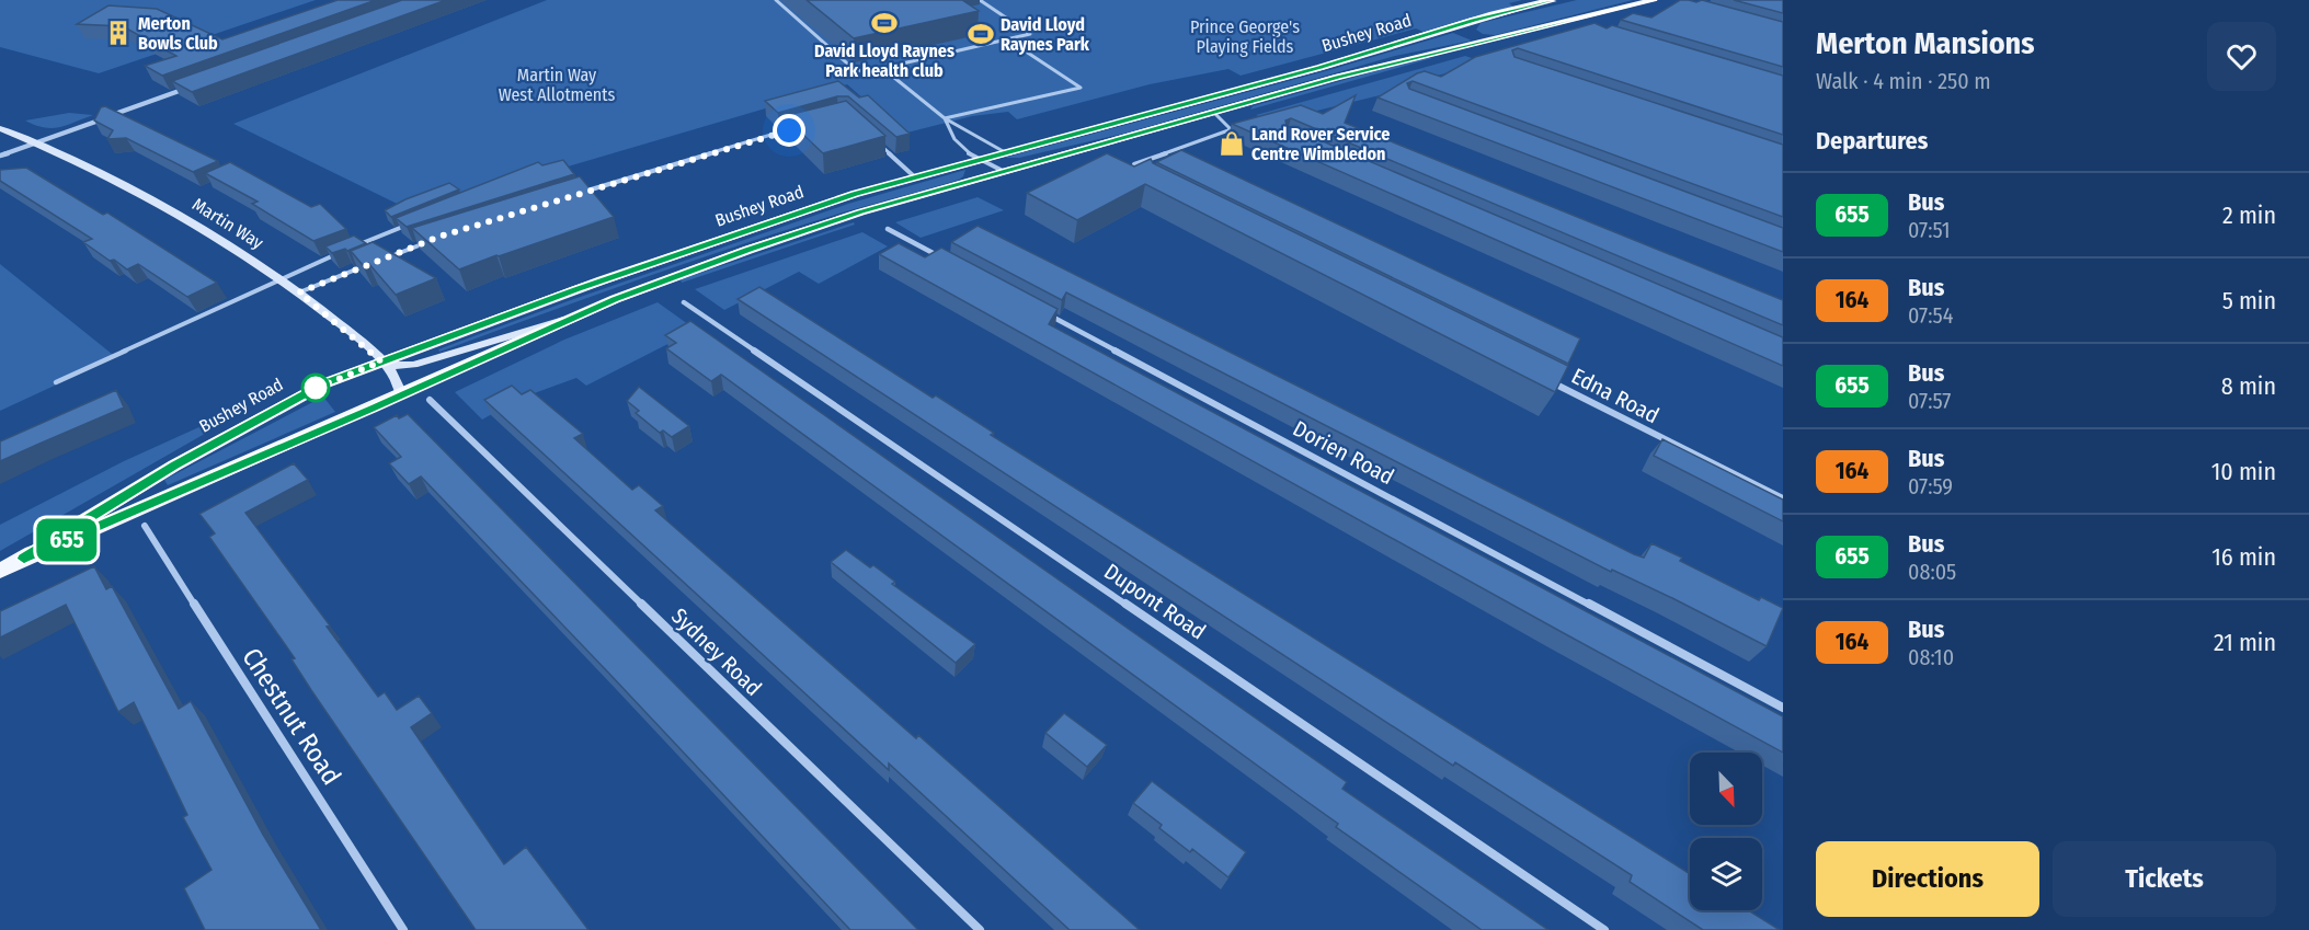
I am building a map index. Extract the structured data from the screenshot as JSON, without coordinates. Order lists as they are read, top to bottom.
{
  "streets": {
    "main road": ["Bushey Road", "Martin Way"],
    "street": [
      "Edna Road",
      "Dorien Road",
      "Dupont Road",
      "Sydney Road",
      "Chestnut Road"
    ]
  },
  "crossings": [
    ["Bushey Road", "Martin Way"]
  ],
  "parks": ["Prince George's Playing Fields", "Martin Way West Allotments"],
  "places": {
    "sports": ["David Lloyd Raynes Park health club", "David Lloyd Raynes Park"],
    "building": ["Merton Bowls Club"],
    "shop": ["Land Rover Service Centre Wimbledon"]
  },
  "lines": ["bus line 655"],
  "north": "bottom right",
  "page": {
    "on_map": "655",
    "heading": [
      ["Merton Mansions", "Walk · 4 min · 250 m"],
      "Departures"
    ],
    "list": [
      {
        "mark": "655",
        "name": "Bus",
        "note": "07:51",
        "value": "2 min"
      },
      {
        "mark": "164",
        "name": "Bus",
        "note": "07:54",
        "value": "5 min"
      },
      {
        "mark": "655",
        "name": "Bus",
        "note": "07:57",
        "value": "8 min"
      },
      {
        "mark": "164",
        "name": "Bus",
        "note": "07:59",
        "value": "10 min"
      },
      {
        "mark": "655",
        "name": "Bus",
        "note": "08:05",
        "value": "16 min"
      },
      {
        "mark": "164",
        "name": "Bus",
        "note": "08:10",
        "value": "21 min"
      }
    ],
    "buttons": ["Directions", "Tickets"]
  }
}
